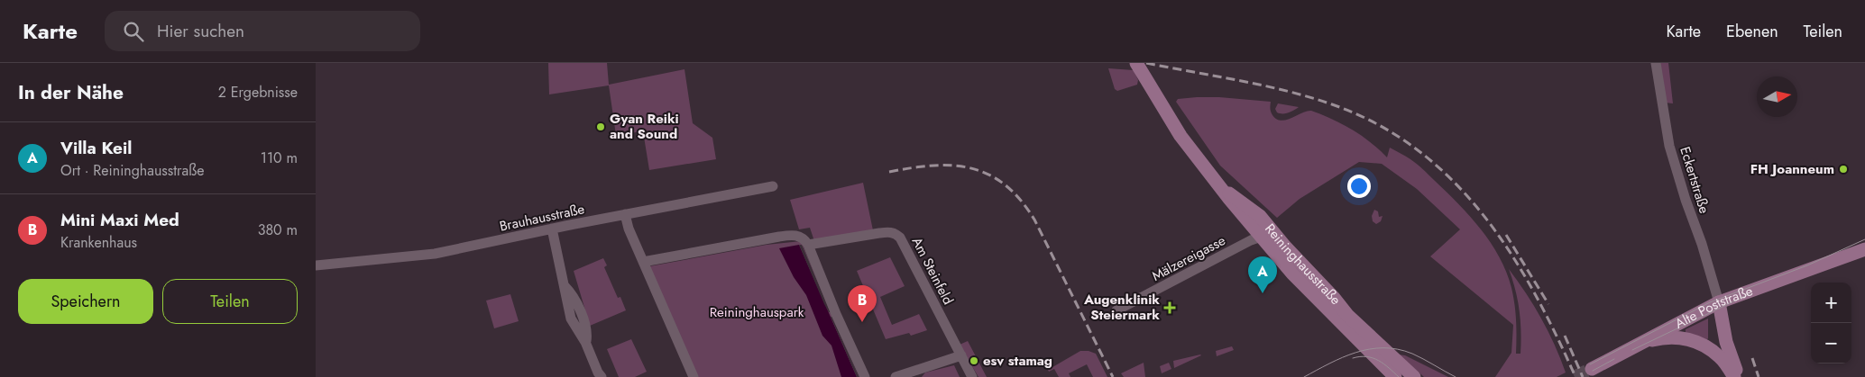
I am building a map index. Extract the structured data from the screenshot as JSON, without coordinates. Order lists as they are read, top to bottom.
{
  "streets": {
    "main road": ["Reininghausstraße", "Alte Poststraße"],
    "street": [
      "Eckertstraße",
      "Brauhausstraße",
      "Mälzereigasse",
      "Am Steinfeld"
    ]
  },
  "crossings": [
    ["Eckertstraße", "Alte Poststraße"],
    ["Mälzereigasse", "Reininghausstraße"]
  ],
  "parks": ["Reininghauspark"],
  "places": {
    "other": ["Gyan Reiki and Sound", "FH Joanneum", "esv stamag"],
    "health": ["Augenklinik Steiermark"]
  },
  "north": "right",
  "page": {
    "header": "Karte",
    "search": "Hier suchen",
    "nav": ["Karte", "Ebenen", "Teilen"],
    "heading": ["In der Nähe", "2 Ergebnisse"],
    "list": [
      {
        "mark": "A",
        "name": "Villa Keil",
        "note": "Ort · Reininghausstraße",
        "value": "110 m"
      },
      {
        "mark": "B",
        "name": "Mini Maxi Med",
        "note": "Krankenhaus",
        "value": "380 m"
      }
    ],
    "pins": ["A", "B"],
    "buttons": ["Speichern", "Teilen"],
    "map_buttons": ["+", "−"]
  }
}
